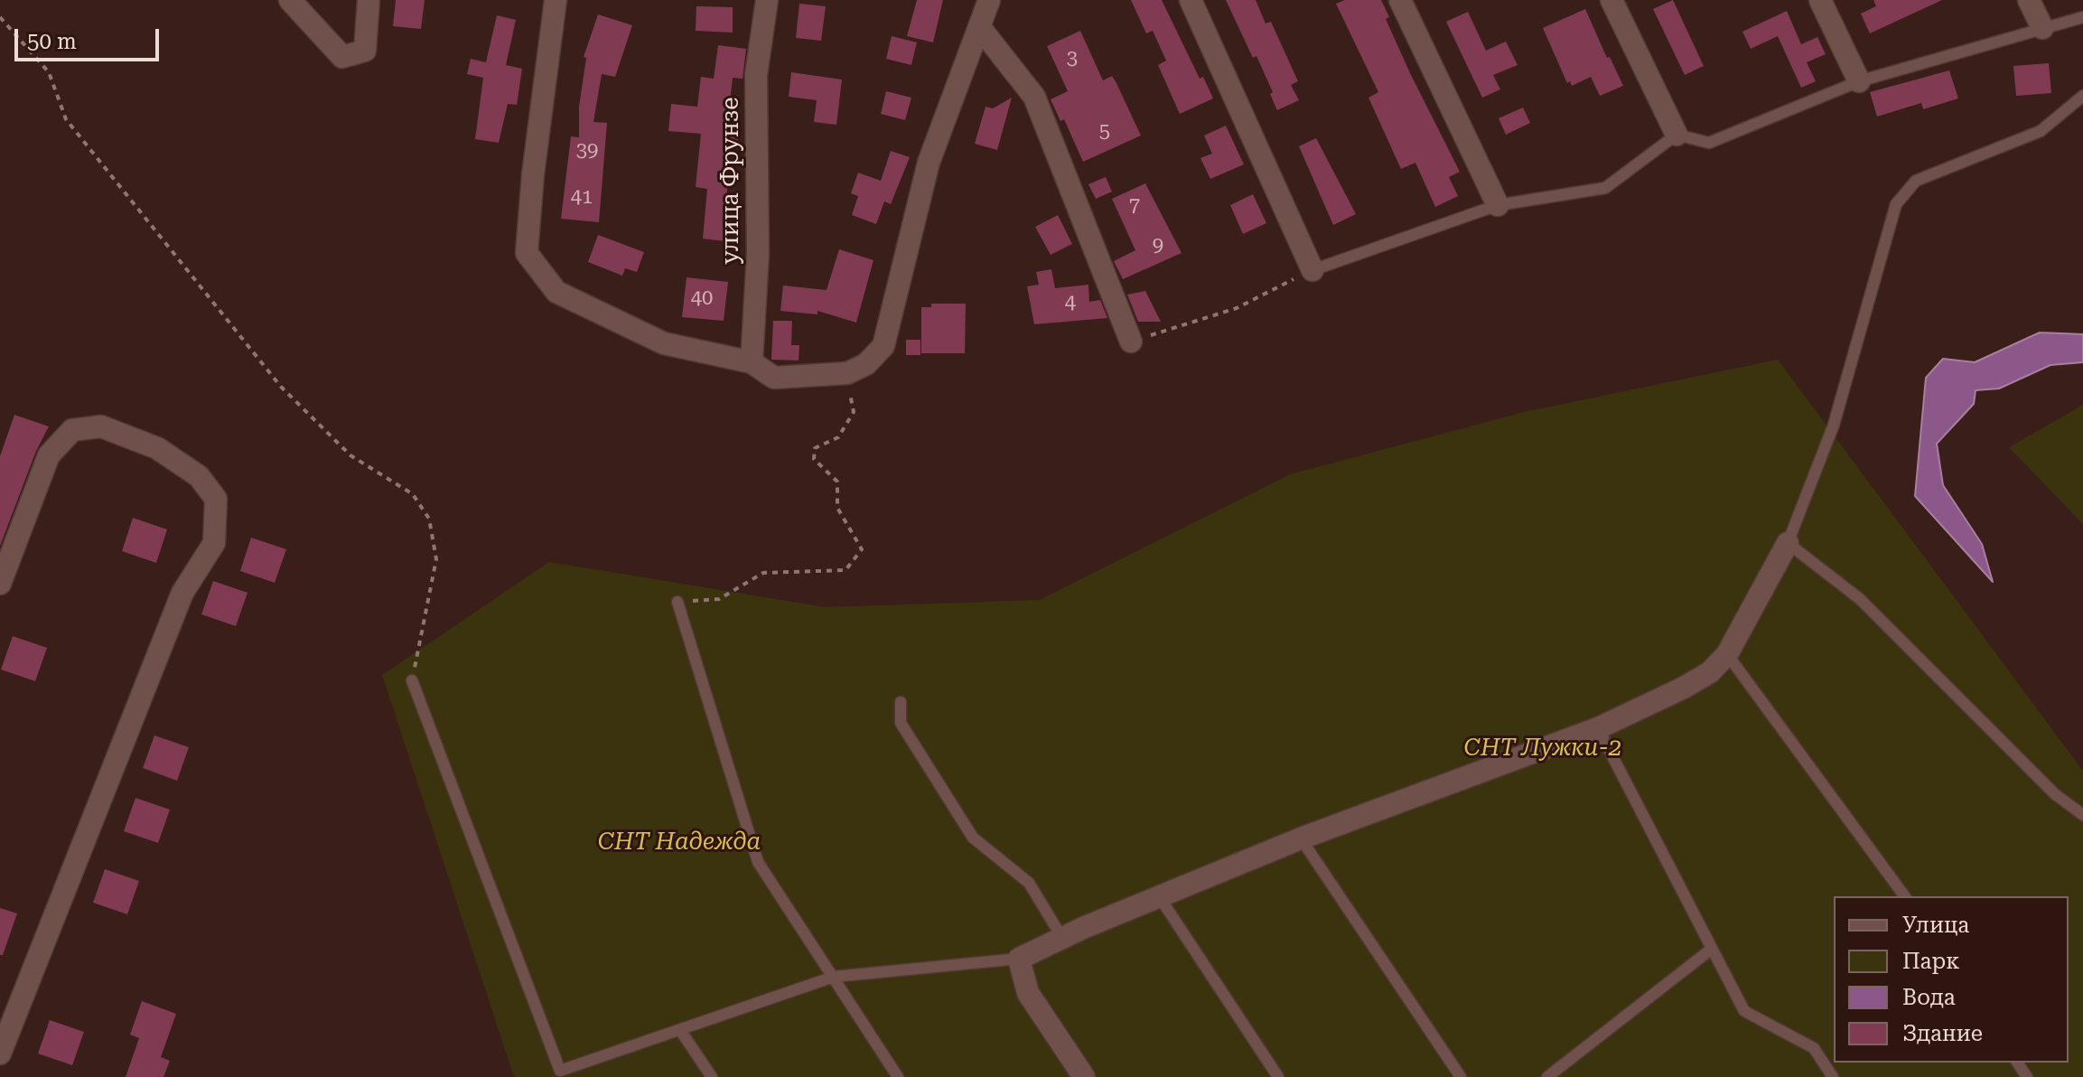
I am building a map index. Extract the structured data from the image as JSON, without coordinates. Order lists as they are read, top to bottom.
{
  "streets": {
    "street": ["улица Фрунзе"]
  },
  "parks": ["СНТ Лужки-2", "СНТ Надежда"],
  "house_numbers": [
    "3",
    "5",
    "39",
    "41",
    "7",
    "9",
    "40",
    "4"
  ],
  "legend": [
    "Улица",
    "Парк",
    "Вода",
    "Здание"
  ],
  "scale_bar": "50 m"
}
